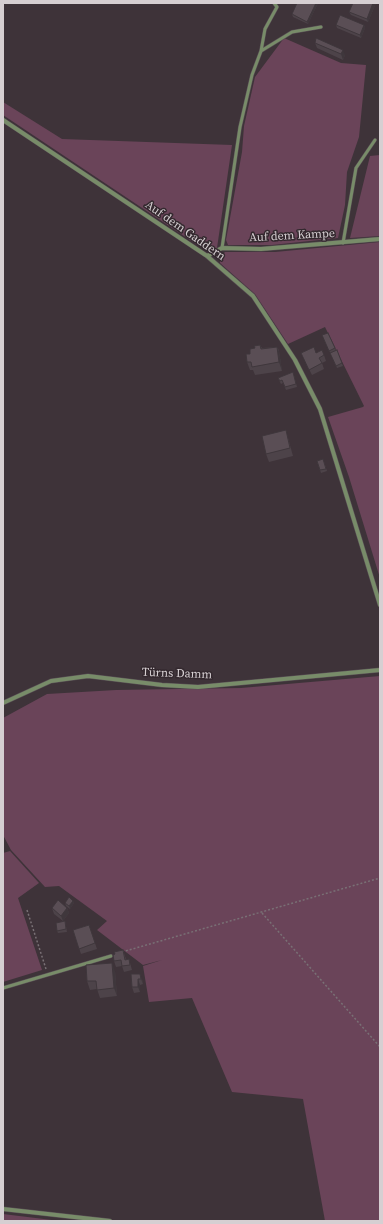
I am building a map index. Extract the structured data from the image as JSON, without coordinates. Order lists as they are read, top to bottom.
{
  "streets": {
    "street": ["Auf dem Gaddern", "Auf dem Kampe", "Türns Damm"]
  },
  "crossings": [
    ["Auf dem Gaddern", "Auf dem Kampe"]
  ]
}
